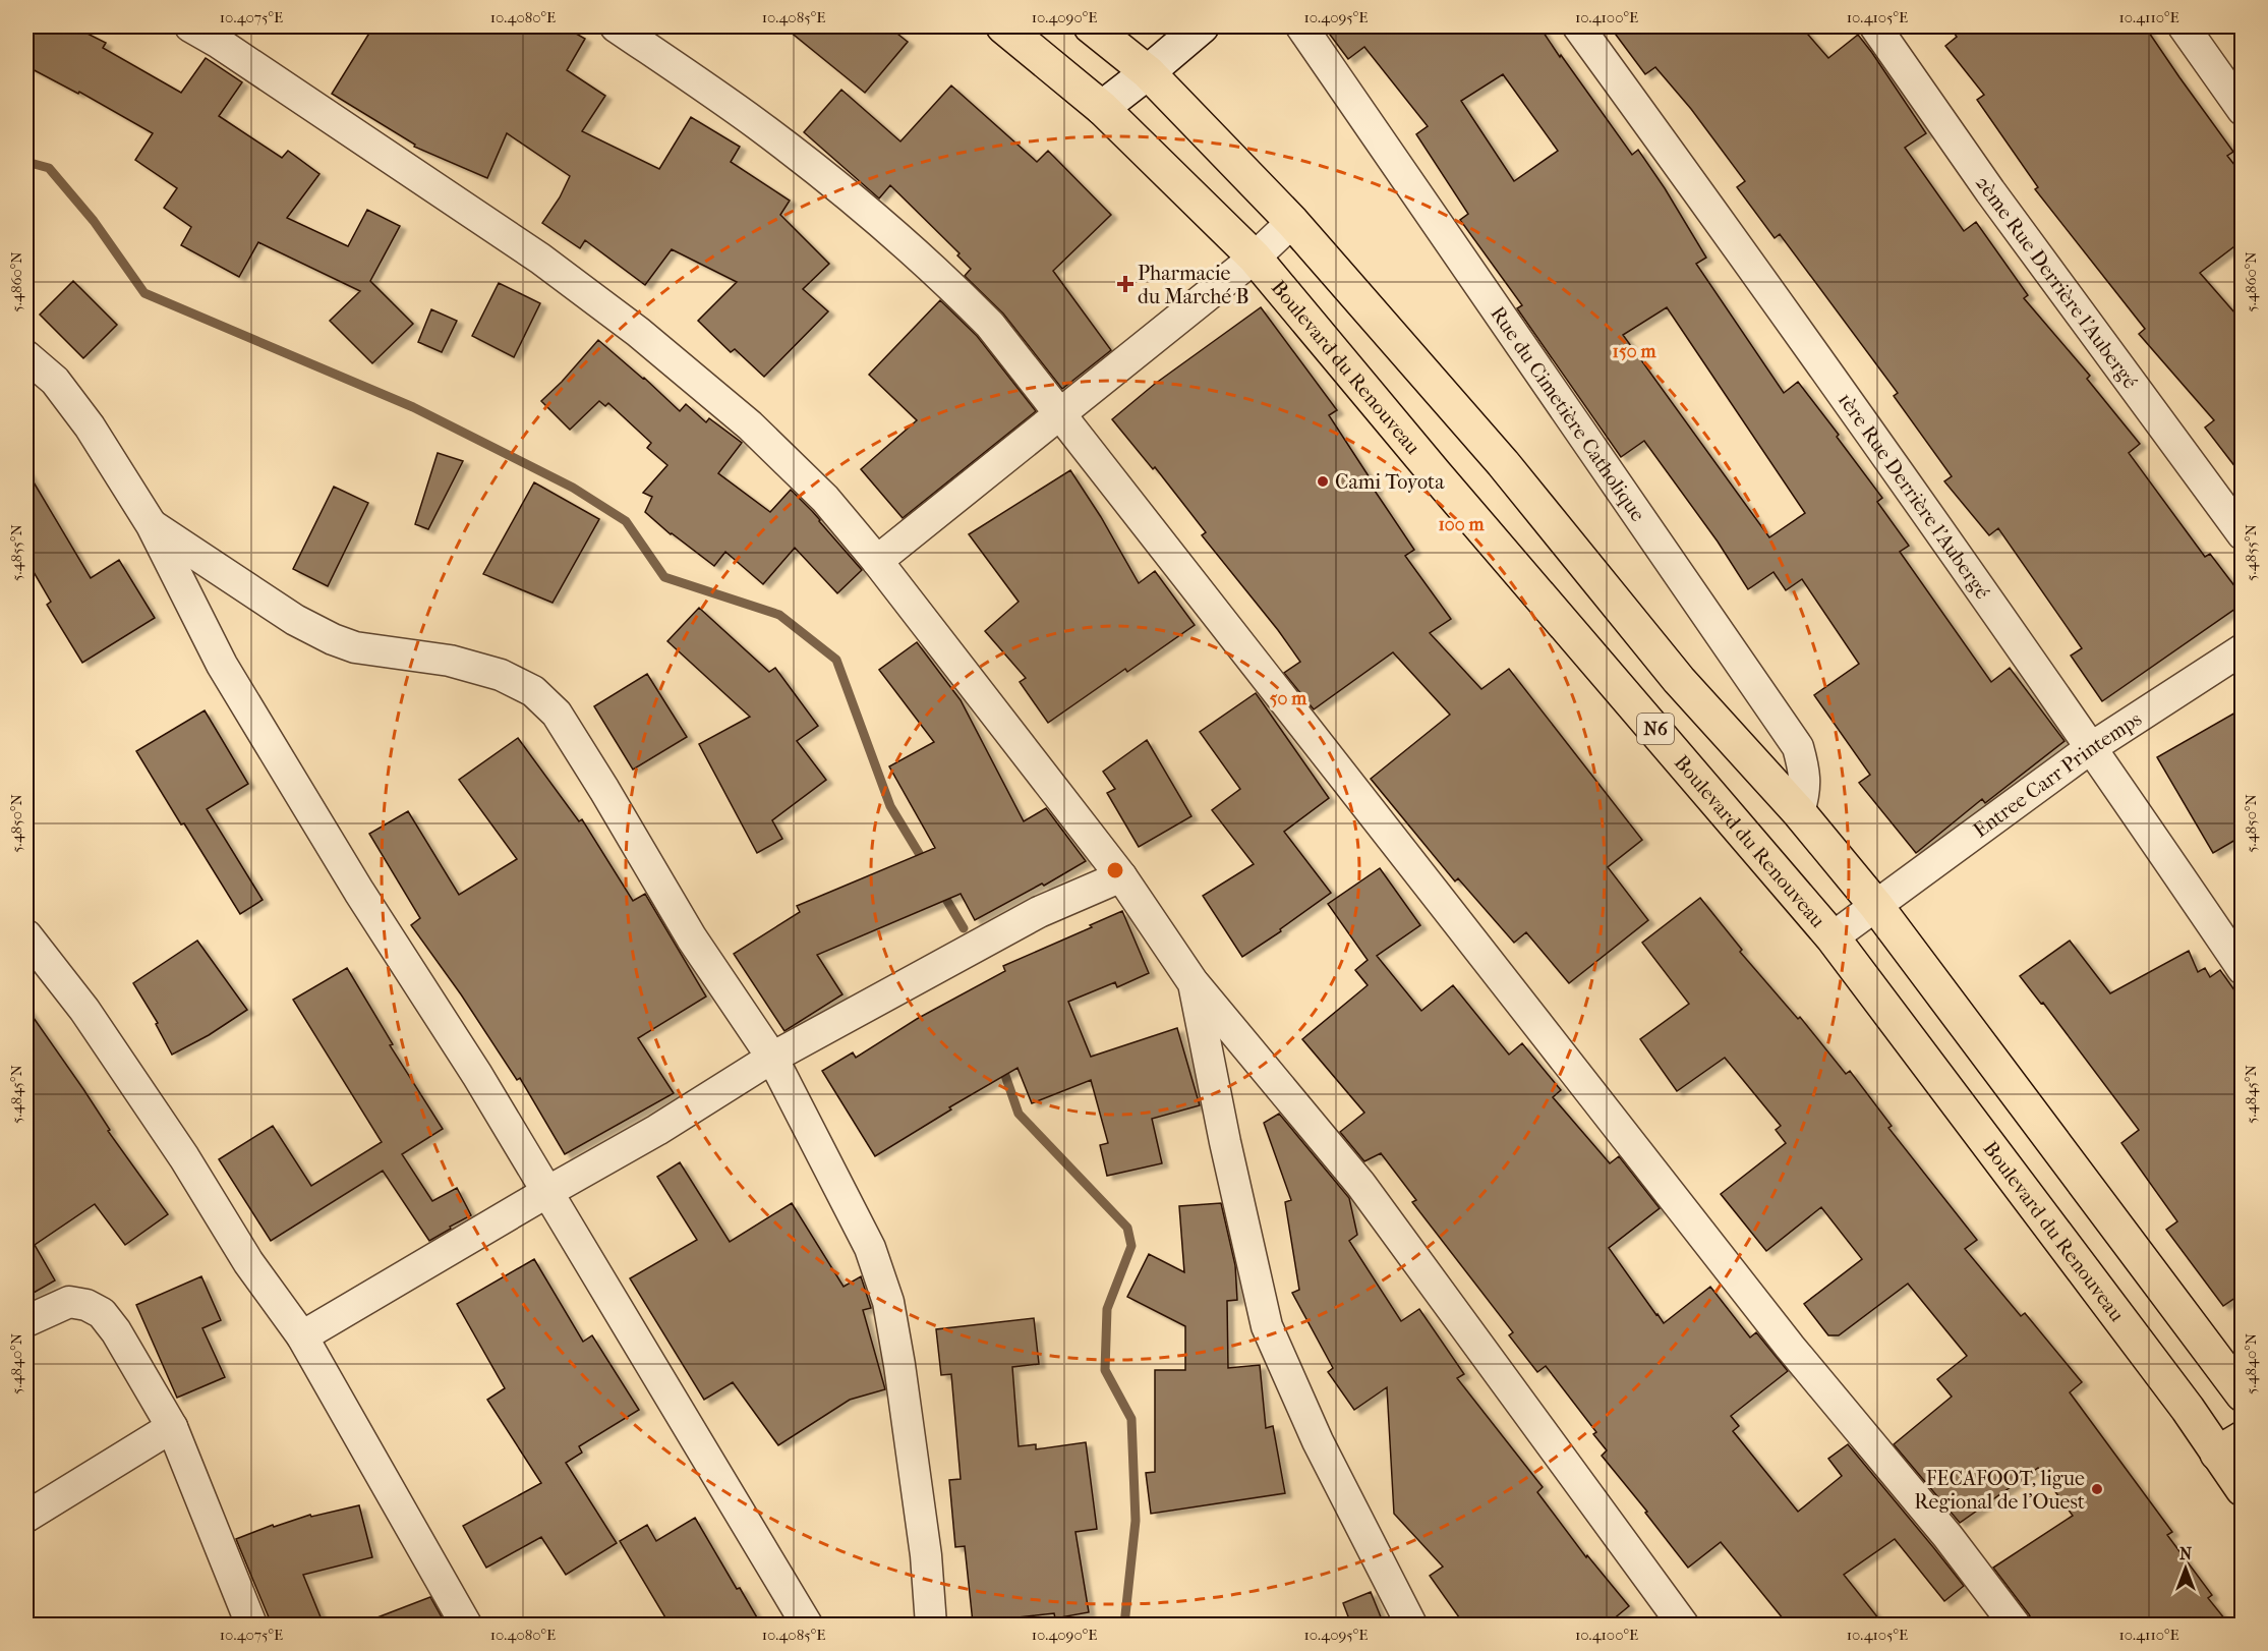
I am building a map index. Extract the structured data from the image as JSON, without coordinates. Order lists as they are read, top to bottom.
{
  "streets": {
    "highway": ["Boulevard du Renouveau", "N6"],
    "street": [
      "2ème Rue Derrière l'Aubergé",
      "Rue du Cimetière Catholique",
      "1ère Rue Derrière l'Aubergé",
      "Entree Carr Printemps"
    ]
  },
  "crossings": [
    ["Boulevard du Renouveau", "Entree Carr Printemps"],
    ["Rue du Cimetière Catholique", "N6"],
    ["1ère Rue Derrière l'Aubergé", "Entree Carr Printemps"],
    ["N6", "Entree Carr Printemps"]
  ],
  "places": {
    "health": ["Pharmacie du Marché B"],
    "other": ["Cami Toyota", "FECAFOOT, ligue Regional de l'Ouest"]
  },
  "north": "top",
  "coordinates": [
    "10.4075°E",
    "10.4080°E",
    "10.4085°E",
    "10.4090°E",
    "10.4095°E",
    "10.4100°E",
    "10.4105°E",
    "10.4110°E",
    "5.4860°N",
    "5.4855°N",
    "5.4850°N",
    "5.4845°N",
    "5.4840°N"
  ],
  "rings": ["150 m", "100 m", "50 m"]
}
